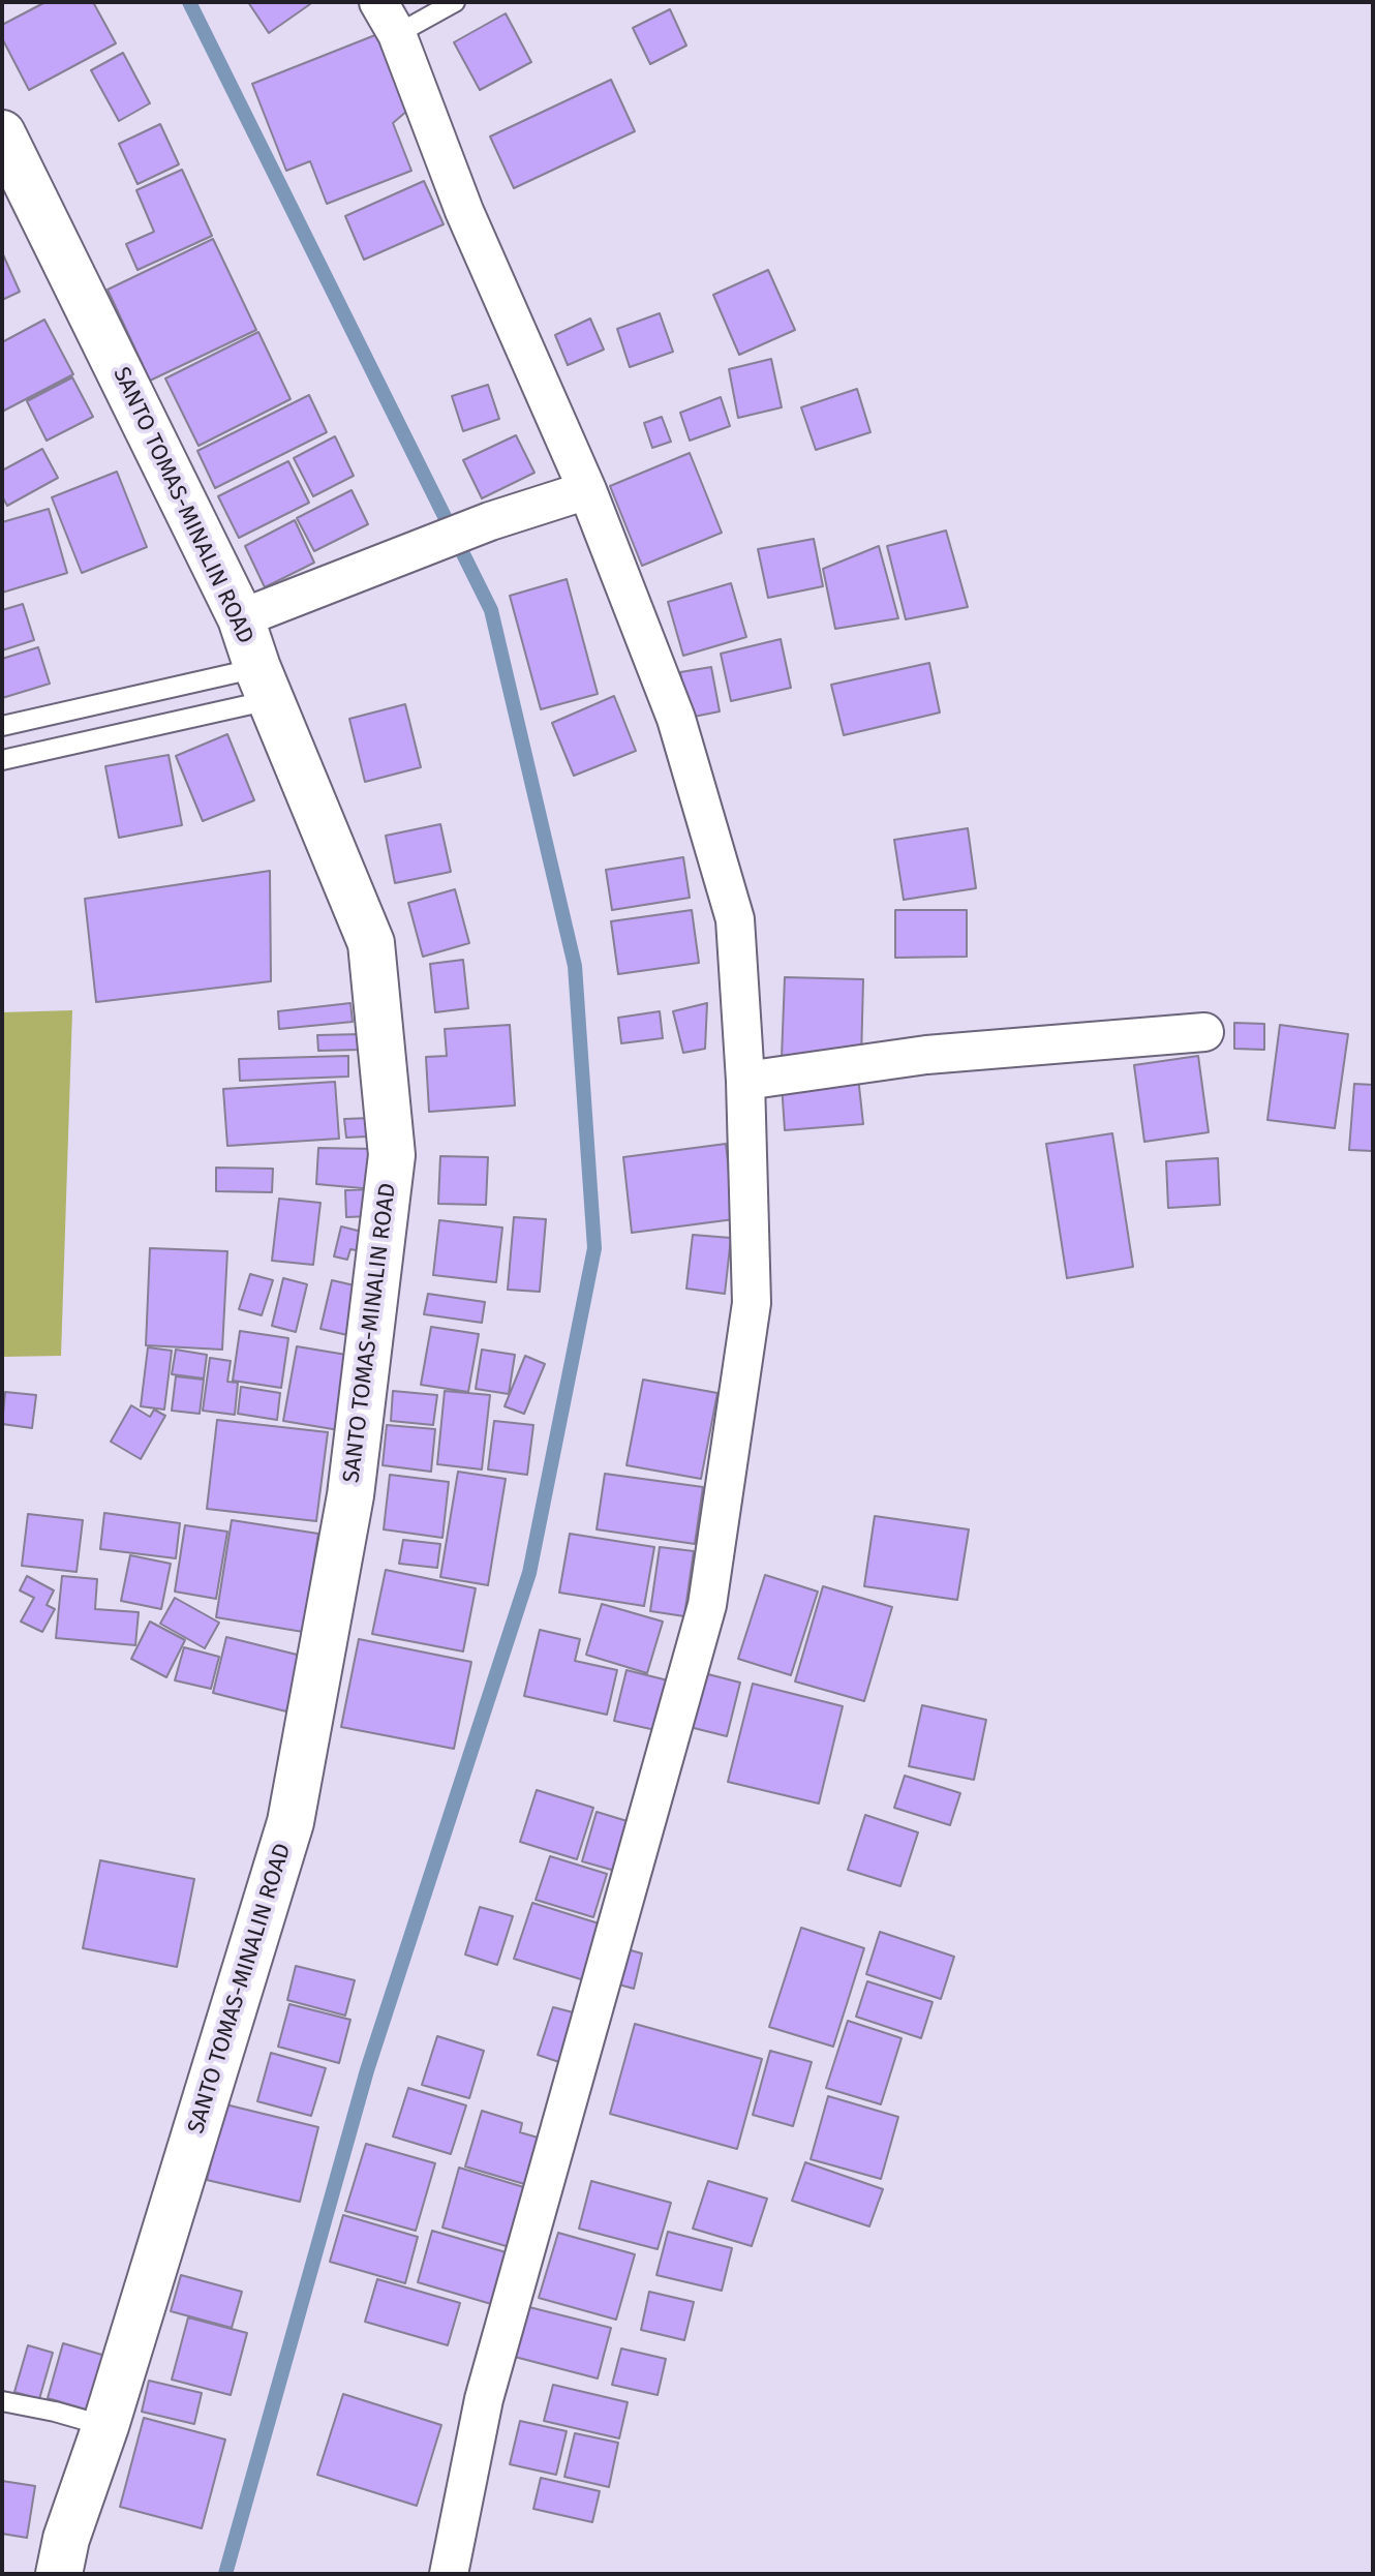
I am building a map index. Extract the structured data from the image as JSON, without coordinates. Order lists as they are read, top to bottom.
{
  "streets": {
    "street": ["SANTO TOMAS-MINALIN ROAD"]
  }
}
